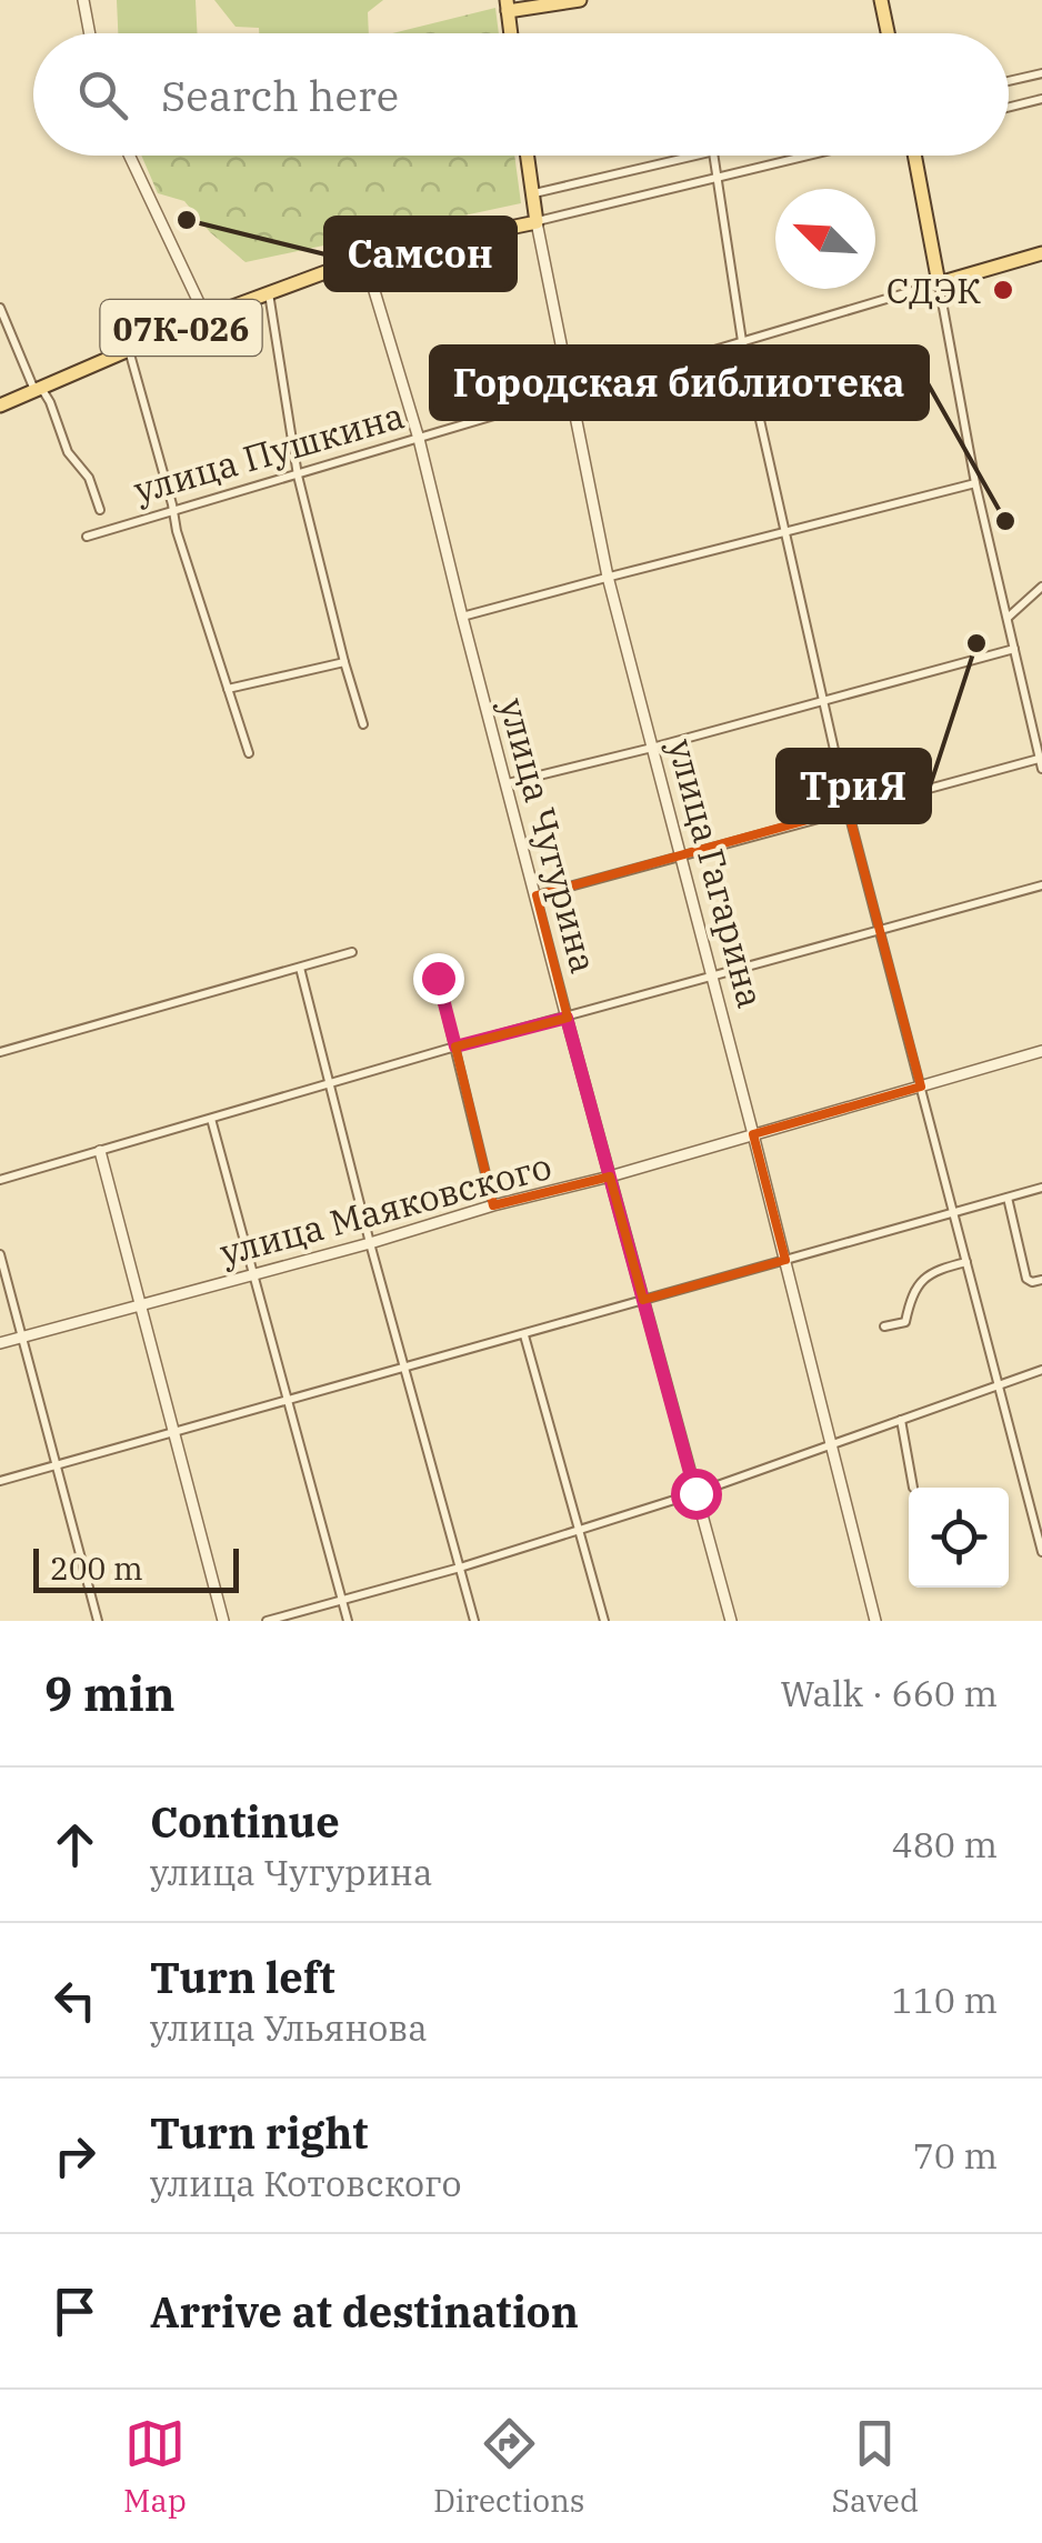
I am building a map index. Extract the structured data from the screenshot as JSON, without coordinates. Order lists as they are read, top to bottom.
{
  "streets": {
    "main road": ["07К-026", "улица Пушкина", "улица Гагарина"],
    "street": ["улица Чугурина", "улица Маяковского"]
  },
  "crossings": [
    ["07К-026", "улица Чугурина"],
    ["07К-026", "улица Гагарина"],
    ["улица Пушкина", "улица Чугурина"],
    ["улица Пушкина", "улица Гагарина"],
    ["улица Чугурина", "улица Маяковского"],
    ["улица Гагарина", "улица Маяковского"]
  ],
  "places": [
    "Самсон",
    "СДЭК",
    "Городская библиотека",
    "ТриЯ"
  ],
  "scale_bar": "200 m",
  "north": "top left",
  "page": {
    "search": "Search here",
    "scale": "200 m",
    "heading": ["9 min", "Walk · 660 m"],
    "list": [
      ["Continue", "улица Чугурина", "480 m"],
      ["Turn left", "улица Ульянова", "110 m"],
      ["Turn right", "улица Котовского", "70 m"],
      "Arrive at destination"
    ],
    "nav": ["Map", "Directions", "Saved"]
  }
}
